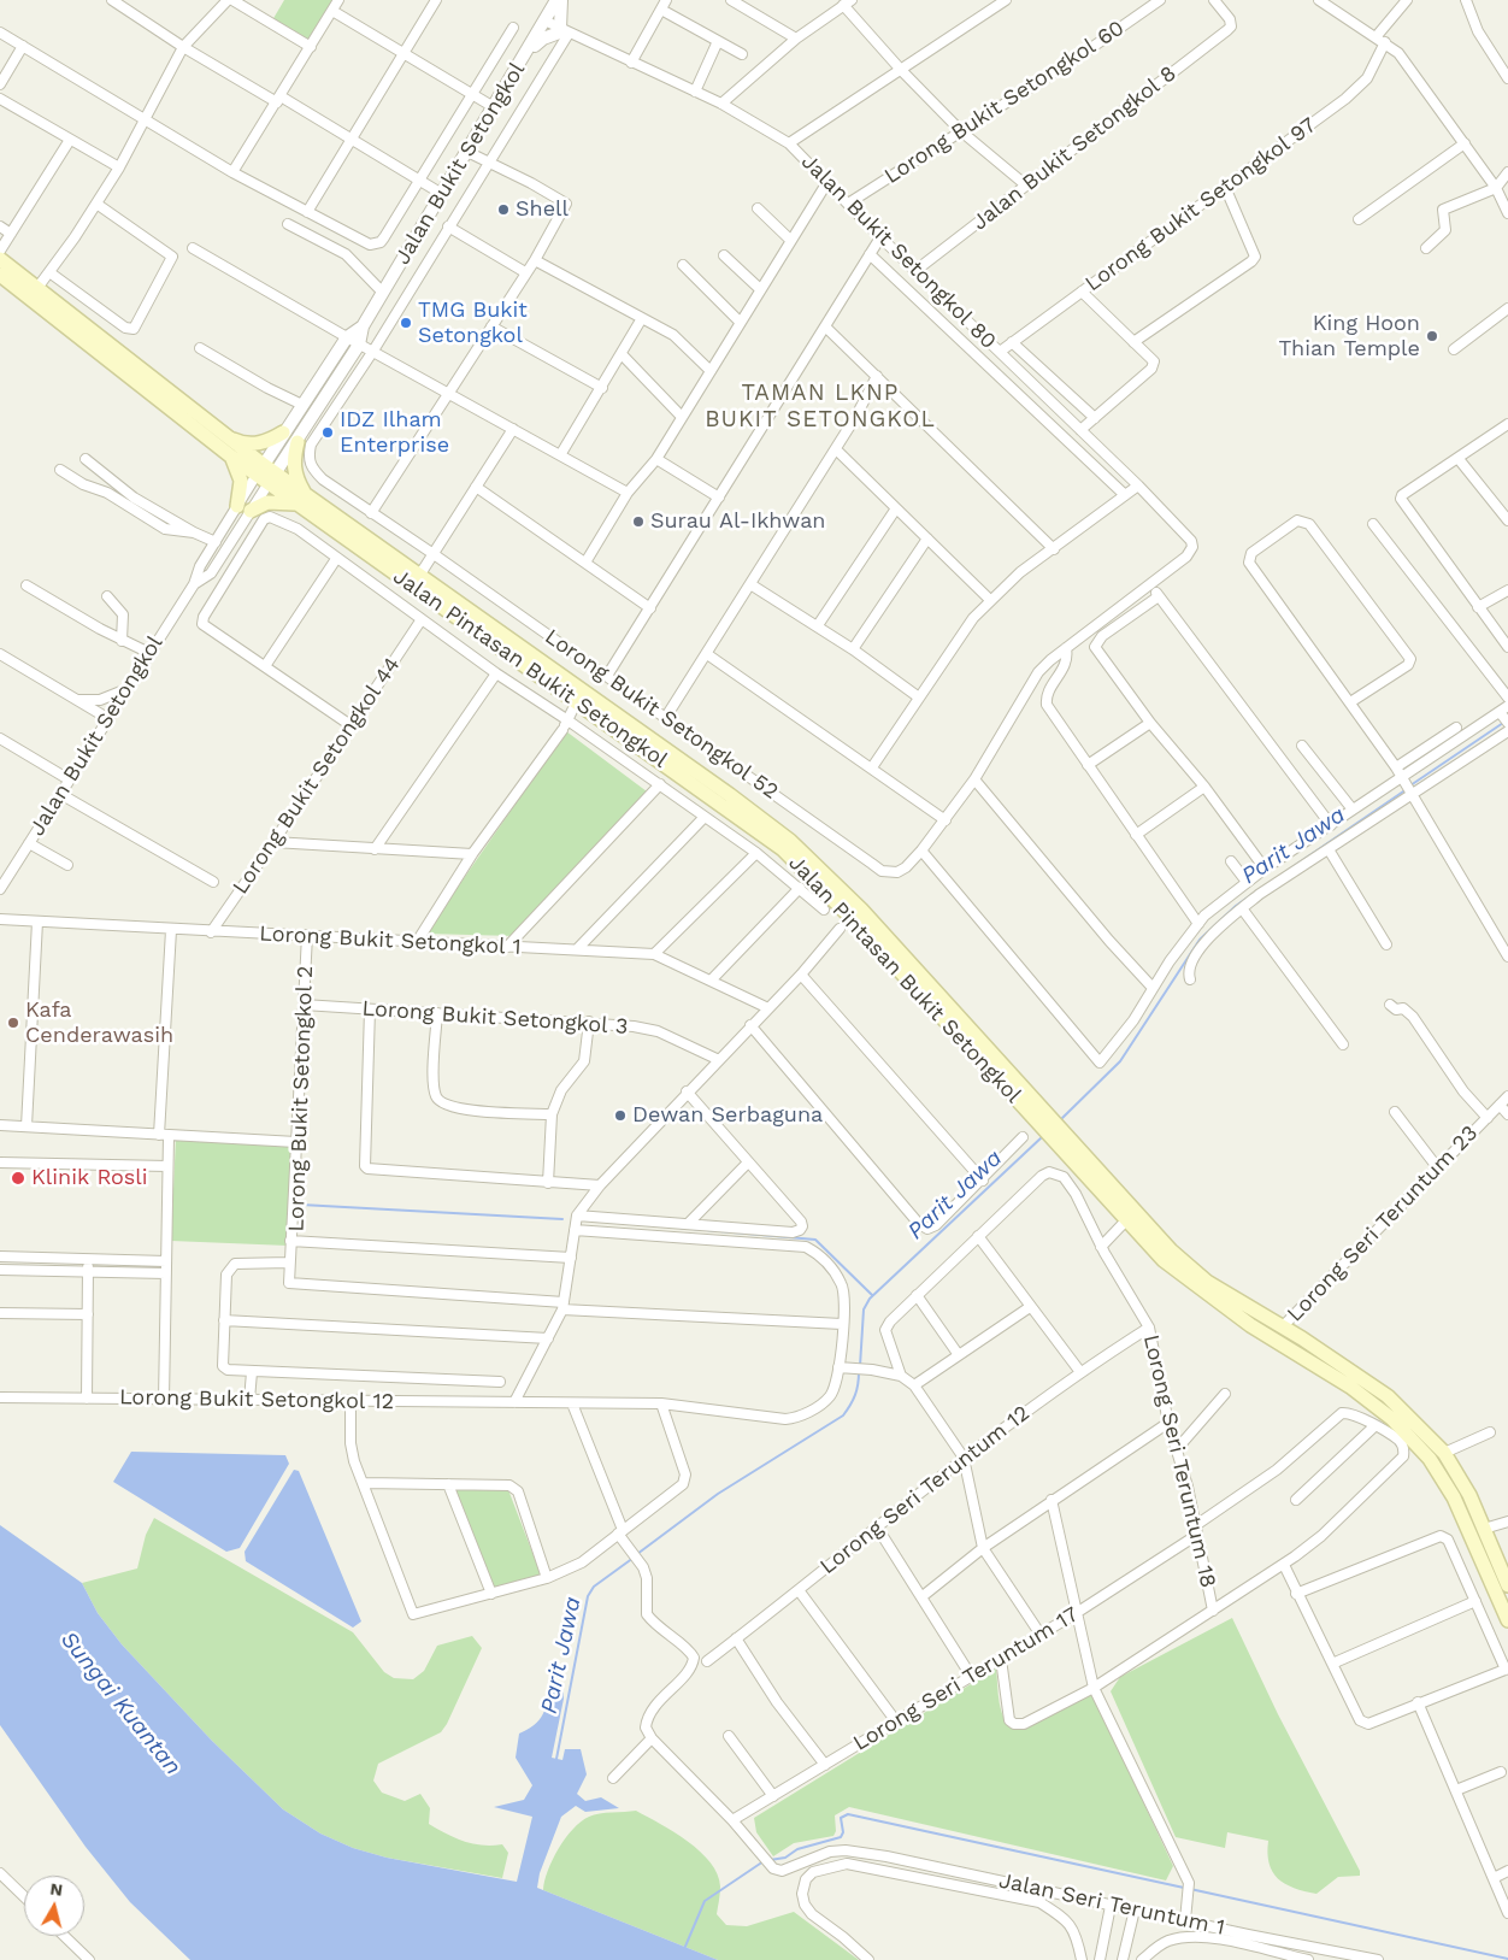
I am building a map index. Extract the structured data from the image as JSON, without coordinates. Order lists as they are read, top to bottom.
{
  "streets": {
    "main road": ["Jalan Pintasan Bukit Setongkol"],
    "street": [
      "Lorong Bukit Setongkol 60",
      "Jalan Bukit Setongkol 8",
      "Jalan Bukit Setongkol",
      "Lorong Bukit Setongkol 97",
      "Jalan Bukit Setongkol 80",
      "Lorong Bukit Setongkol 52",
      "Lorong Bukit Setongkol 44",
      "Lorong Bukit Setongkol 1",
      "Lorong Bukit Setongkol 3",
      "Lorong Bukit Setongkol 2",
      "Lorong Seri Teruntum 23",
      "Lorong Bukit Setongkol 12",
      "Lorong Seri Teruntum 18",
      "Lorong Seri Teruntum 12",
      "Lorong Seri Teruntum 17",
      "Jalan Seri Teruntum 1"
    ]
  },
  "crossings": [
    ["Lorong Bukit Setongkol 60", "Jalan Bukit Setongkol 80"],
    ["Jalan Bukit Setongkol 8", "Jalan Bukit Setongkol 80"],
    ["Jalan Bukit Setongkol", "Jalan Bukit Setongkol 80"],
    ["Jalan Bukit Setongkol", "Jalan Pintasan Bukit Setongkol"],
    ["Lorong Bukit Setongkol 97", "Jalan Bukit Setongkol 80"],
    ["Jalan Bukit Setongkol 80", "Lorong Bukit Setongkol 52"],
    ["Jalan Pintasan Bukit Setongkol", "Lorong Seri Teruntum 23"],
    ["Lorong Bukit Setongkol 44", "Lorong Bukit Setongkol 1"],
    ["Lorong Bukit Setongkol 1", "Lorong Bukit Setongkol 2"],
    ["Lorong Bukit Setongkol 3", "Lorong Bukit Setongkol 2"],
    ["Lorong Seri Teruntum 18", "Lorong Seri Teruntum 12"],
    ["Lorong Seri Teruntum 18", "Lorong Seri Teruntum 17"],
    ["Lorong Seri Teruntum 17", "Jalan Seri Teruntum 1"]
  ],
  "districts": ["TAMAN LKNP BUKIT SETONGKOL"],
  "water": ["Parit Jawa", "Sungai Kuantan"],
  "places": [
    "Shell",
    "TMG Bukit Setongkol",
    "King Hoon Thian Temple",
    "IDZ Ilham Enterprise",
    "Surau Al-Ikhwan",
    "Kafa Cenderawasih",
    "Dewan Serbaguna",
    "Klinik Rosli"
  ],
  "north": "top"
}
